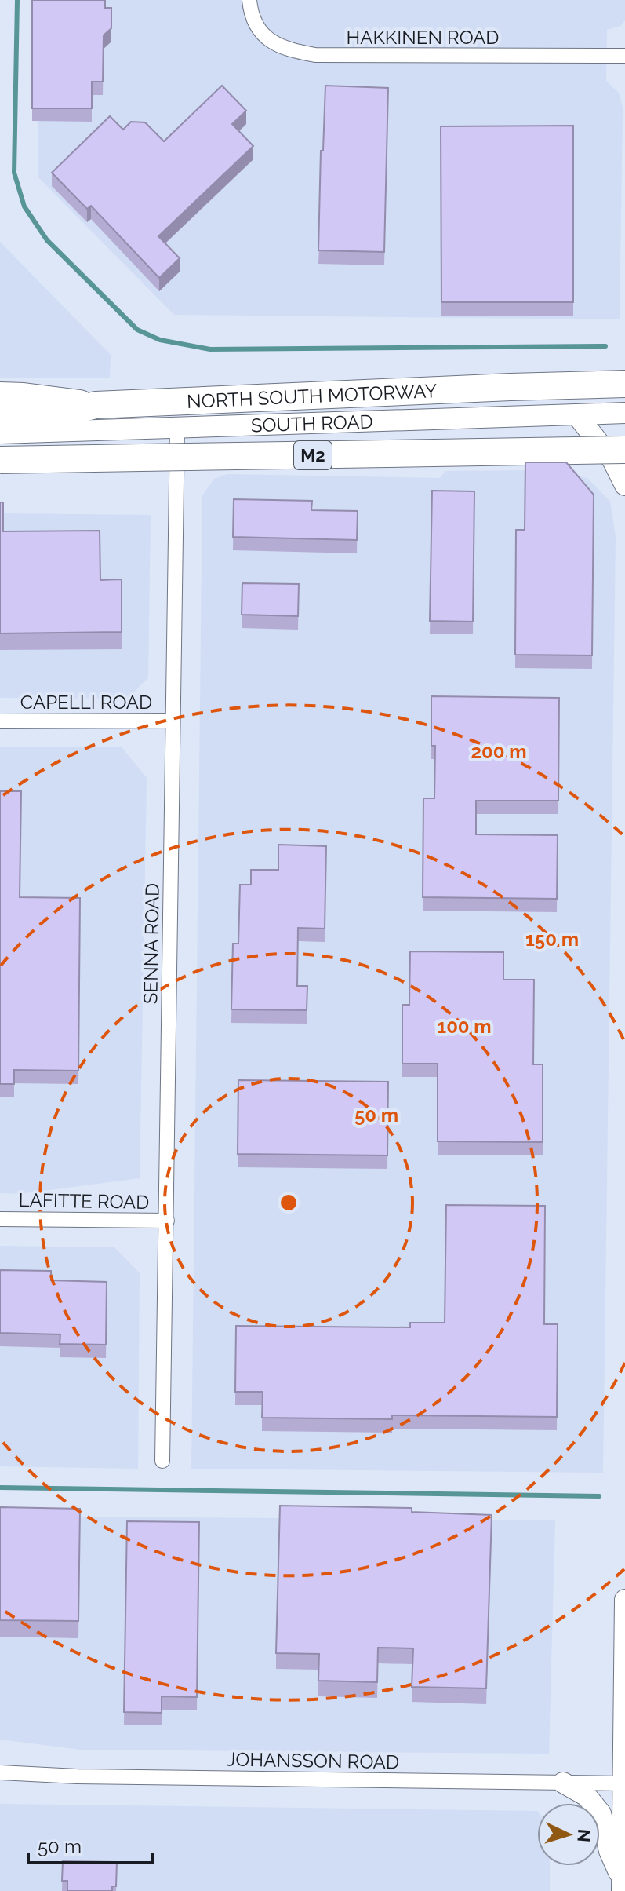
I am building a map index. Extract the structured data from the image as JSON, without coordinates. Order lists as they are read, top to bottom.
{
  "streets": {
    "highway": ["NORTH SOUTH MOTORWAY", "M2"],
    "main road": ["SOUTH ROAD"],
    "street": [
      "HAKKINEN ROAD",
      "CAPELLI ROAD",
      "SENNA ROAD",
      "LAFITTE ROAD",
      "JOHANSSON ROAD"
    ]
  },
  "crossings": [
    ["SOUTH ROAD", "SENNA ROAD"],
    ["CAPELLI ROAD", "SENNA ROAD"],
    ["SENNA ROAD", "LAFITTE ROAD"]
  ],
  "scale_bar": "50 m",
  "north": "right",
  "rings": [
    "200 m",
    "150 m",
    "100 m",
    "50 m"
  ]
}
